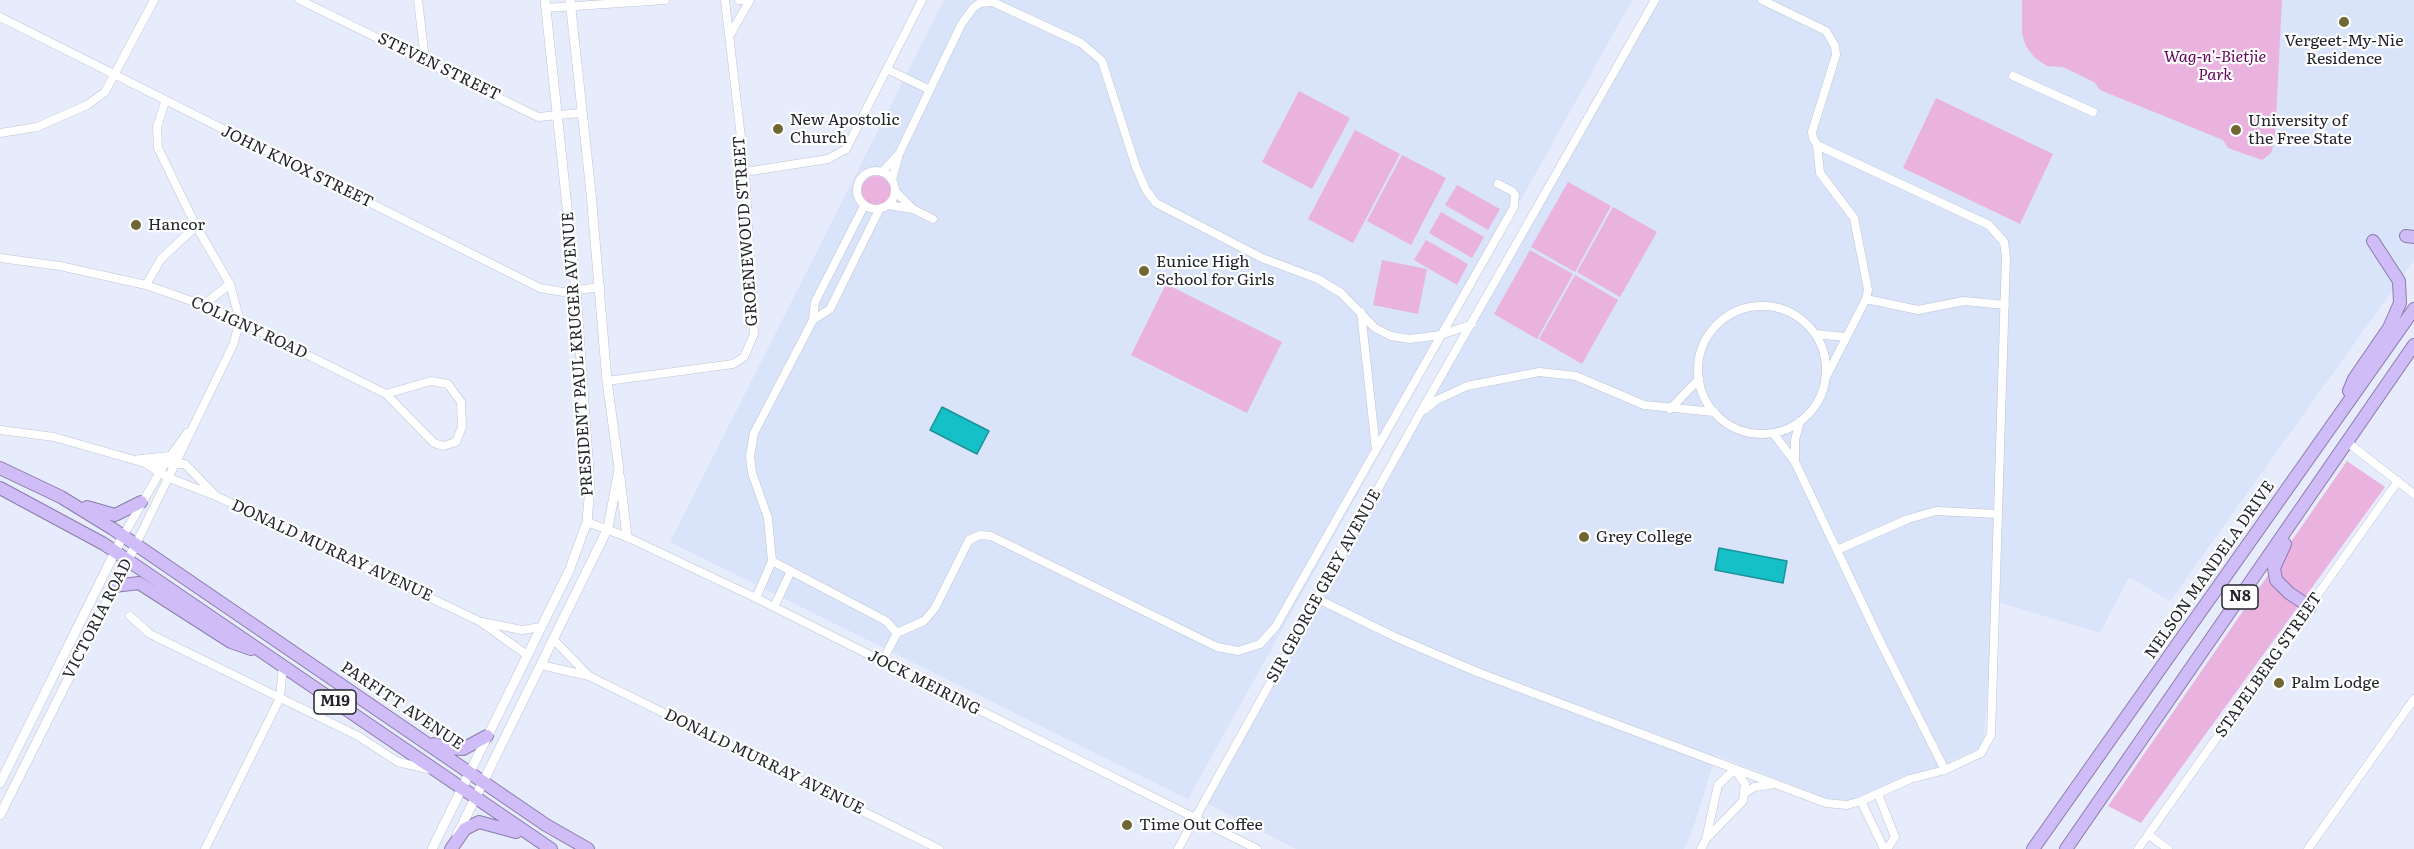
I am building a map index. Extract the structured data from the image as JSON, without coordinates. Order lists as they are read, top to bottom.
{
  "streets": {
    "highway": [
      "NELSON MANDELA DRIVE",
      "N8",
      "M19",
      "PARFITT AVENUE"
    ],
    "street": [
      "STEVEN STREET",
      "JOHN KNOX STREET",
      "GROENEWOUD STREET",
      "COLIGNY ROAD",
      "PRESIDENT PAUL KRUGER AVENUE",
      "DONALD MURRAY AVENUE",
      "SIR GEORGE GREY AVENUE",
      "VICTORIA ROAD",
      "STAPELBERG STREET",
      "JOCK MEIRING"
    ]
  },
  "crossings": [
    ["STEVEN STREET", "PRESIDENT PAUL KRUGER AVENUE"],
    ["JOHN KNOX STREET", "PRESIDENT PAUL KRUGER AVENUE"],
    ["GROENEWOUD STREET", "PRESIDENT PAUL KRUGER AVENUE"],
    ["COLIGNY ROAD", "VICTORIA ROAD"],
    ["PRESIDENT PAUL KRUGER AVENUE", "DONALD MURRAY AVENUE"],
    ["PRESIDENT PAUL KRUGER AVENUE", "JOCK MEIRING"],
    ["PRESIDENT PAUL KRUGER AVENUE", "PARFITT AVENUE"],
    ["DONALD MURRAY AVENUE", "VICTORIA ROAD"],
    ["SIR GEORGE GREY AVENUE", "JOCK MEIRING"],
    ["VICTORIA ROAD", "M19"],
    ["VICTORIA ROAD", "PARFITT AVENUE"],
    ["M19", "PARFITT AVENUE"]
  ],
  "parks": ["Wag-n'-Bietjie Park"],
  "places": [
    "Vergeet-My-Nie Residence",
    "New Apostolic Church",
    "University of the Free State",
    "Hancor",
    "Eunice High School for Girls",
    "Grey College",
    "Palm Lodge",
    "Time Out Coffee"
  ]
}
